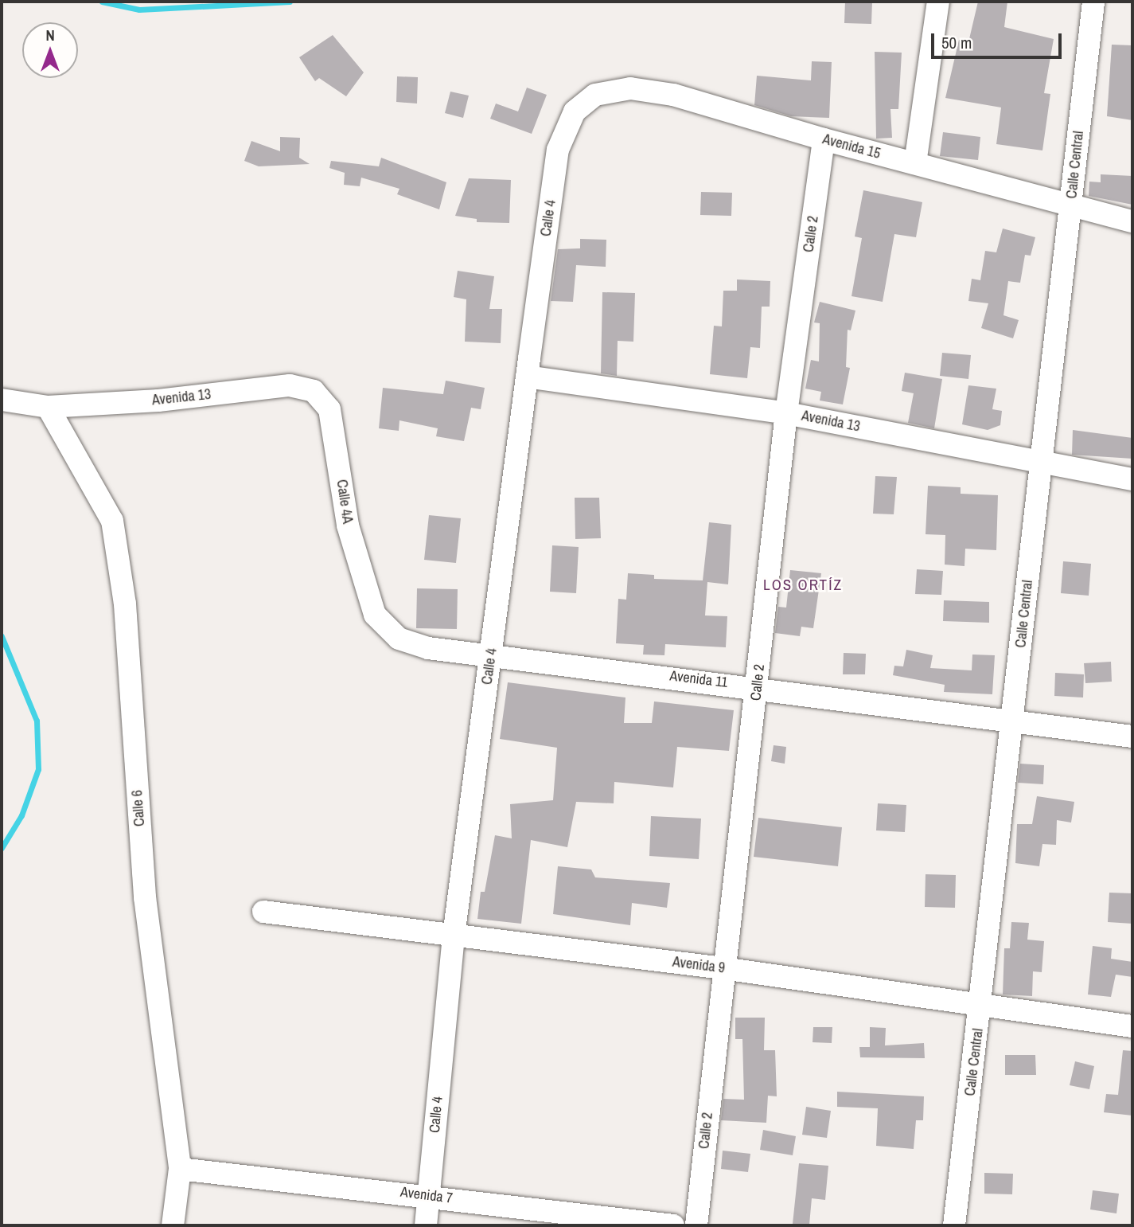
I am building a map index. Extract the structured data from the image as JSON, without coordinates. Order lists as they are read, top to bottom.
{
  "streets": {
    "street": [
      "Avenida 15",
      "Calle Central",
      "Calle 4",
      "Calle 2",
      "Avenida 13",
      "Calle 4A",
      "Avenida 11",
      "Calle 6",
      "Avenida 9",
      "Avenida 7"
    ]
  },
  "crossings": [
    ["Avenida 15", "Calle Central"],
    ["Avenida 15", "Calle 4"],
    ["Avenida 15", "Calle 2"],
    ["Calle Central", "Avenida 13"],
    ["Calle Central", "Avenida 11"],
    ["Calle Central", "Avenida 9"],
    ["Calle 4", "Avenida 13"],
    ["Calle 4", "Avenida 11"],
    ["Calle 4", "Avenida 9"],
    ["Calle 4", "Avenida 7"],
    ["Calle 2", "Avenida 13"],
    ["Calle 2", "Avenida 11"],
    ["Calle 2", "Avenida 9"],
    ["Avenida 13", "Calle 4A"],
    ["Avenida 13", "Calle 6"],
    ["Calle 4A", "Avenida 11"],
    ["Calle 6", "Avenida 7"]
  ],
  "districts": ["LOS ORTÍZ"],
  "scale_bar": "50 m",
  "north": "top"
}
